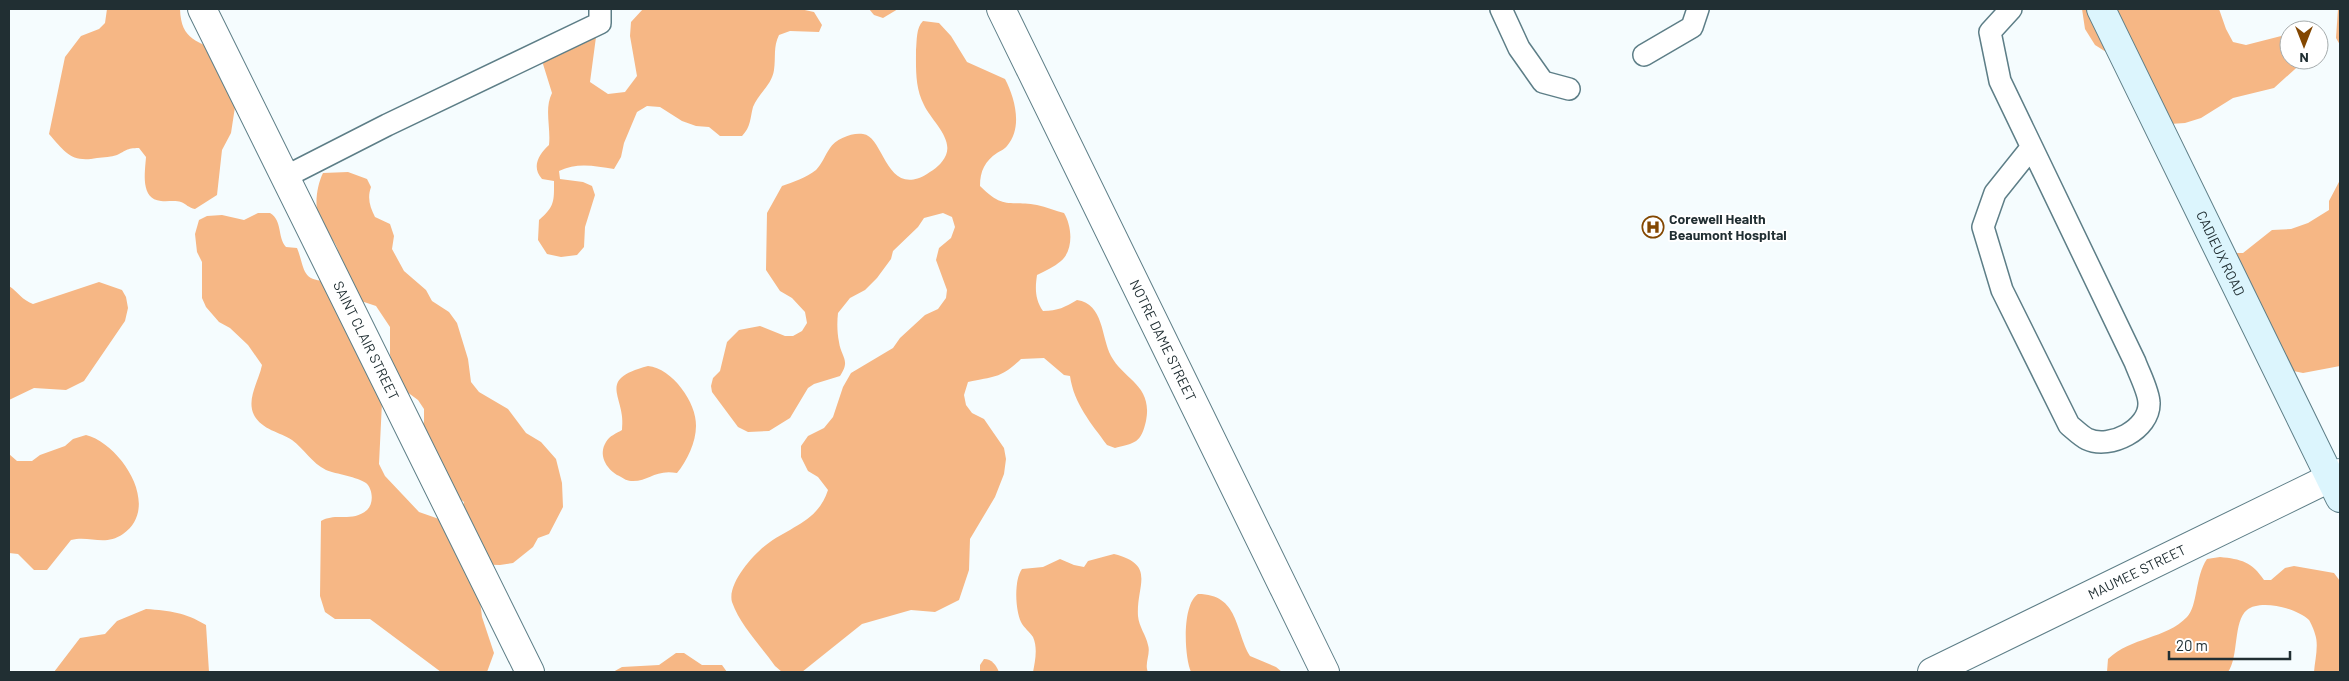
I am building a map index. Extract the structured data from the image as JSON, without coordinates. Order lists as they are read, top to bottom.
{
  "streets": {
    "street": [
      "CADIEUX ROAD",
      "SAINT CLAIR STREET",
      "NOTRE DAME STREET",
      "MAUMEE STREET"
    ]
  },
  "crossings": [
    ["CADIEUX ROAD", "MAUMEE STREET"]
  ],
  "places": {
    "hospital": ["Corewell Health Beaumont Hospital"]
  },
  "scale_bar": "20 m",
  "north": "bottom"
}
